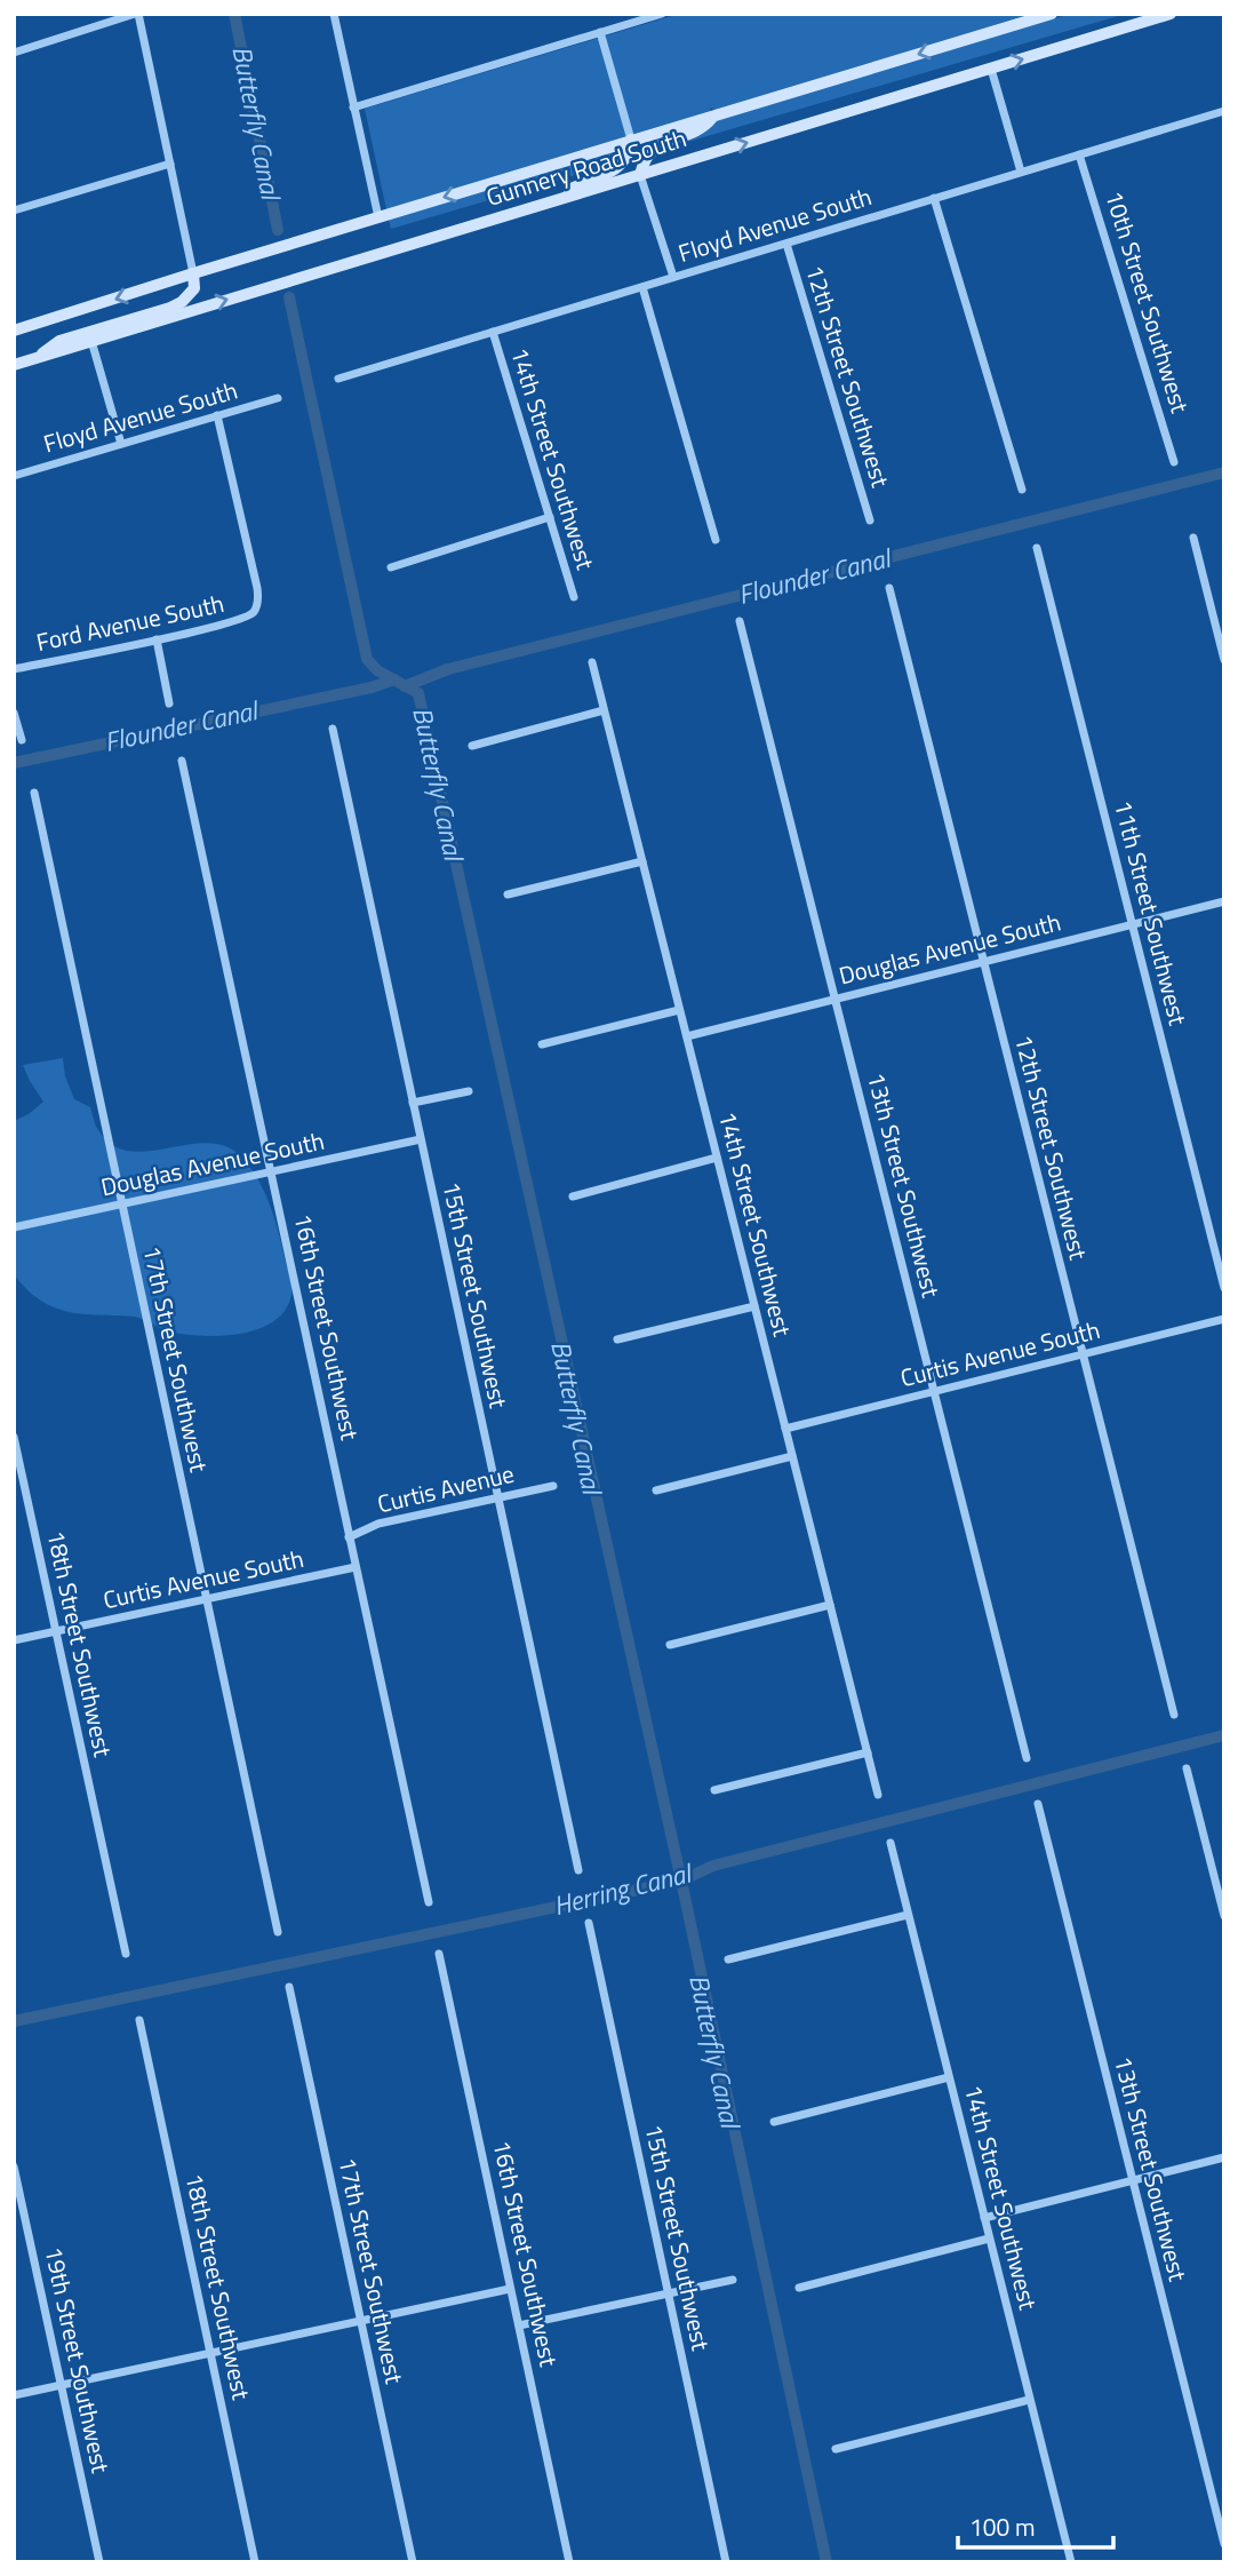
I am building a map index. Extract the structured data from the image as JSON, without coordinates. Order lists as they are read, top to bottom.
{
  "streets": {
    "main road": ["Gunnery Road South"],
    "street": [
      "Floyd Avenue South",
      "10th Street Southwest",
      "12th Street Southwest",
      "14th Street Southwest",
      "Ford Avenue South",
      "11th Street Southwest",
      "Douglas Avenue South",
      "13th Street Southwest",
      "15th Street Southwest",
      "16th Street Southwest",
      "Curtis Avenue South",
      "17th Street Southwest",
      "Curtis Avenue",
      "18th Street Southwest",
      "19th Street Southwest"
    ]
  },
  "crossings": [
    ["Floyd Avenue South", "10th Street Southwest"],
    ["Floyd Avenue South", "12th Street Southwest"],
    ["Floyd Avenue South", "14th Street Southwest"],
    ["Floyd Avenue South", "Ford Avenue South"],
    ["12th Street Southwest", "Douglas Avenue South"],
    ["12th Street Southwest", "Curtis Avenue South"],
    ["14th Street Southwest", "Douglas Avenue South"],
    ["14th Street Southwest", "Curtis Avenue South"],
    ["11th Street Southwest", "Douglas Avenue South"],
    ["Douglas Avenue South", "13th Street Southwest"],
    ["Douglas Avenue South", "15th Street Southwest"],
    ["Douglas Avenue South", "16th Street Southwest"],
    ["Douglas Avenue South", "17th Street Southwest"],
    ["13th Street Southwest", "Curtis Avenue South"],
    ["15th Street Southwest", "Curtis Avenue"],
    ["16th Street Southwest", "Curtis Avenue South"],
    ["16th Street Southwest", "Curtis Avenue"],
    ["Curtis Avenue South", "17th Street Southwest"],
    ["Curtis Avenue South", "18th Street Southwest"]
  ],
  "water": ["Butterfly Canal", "Flounder Canal", "Herring Canal"],
  "scale_bar": "100 m"
}
